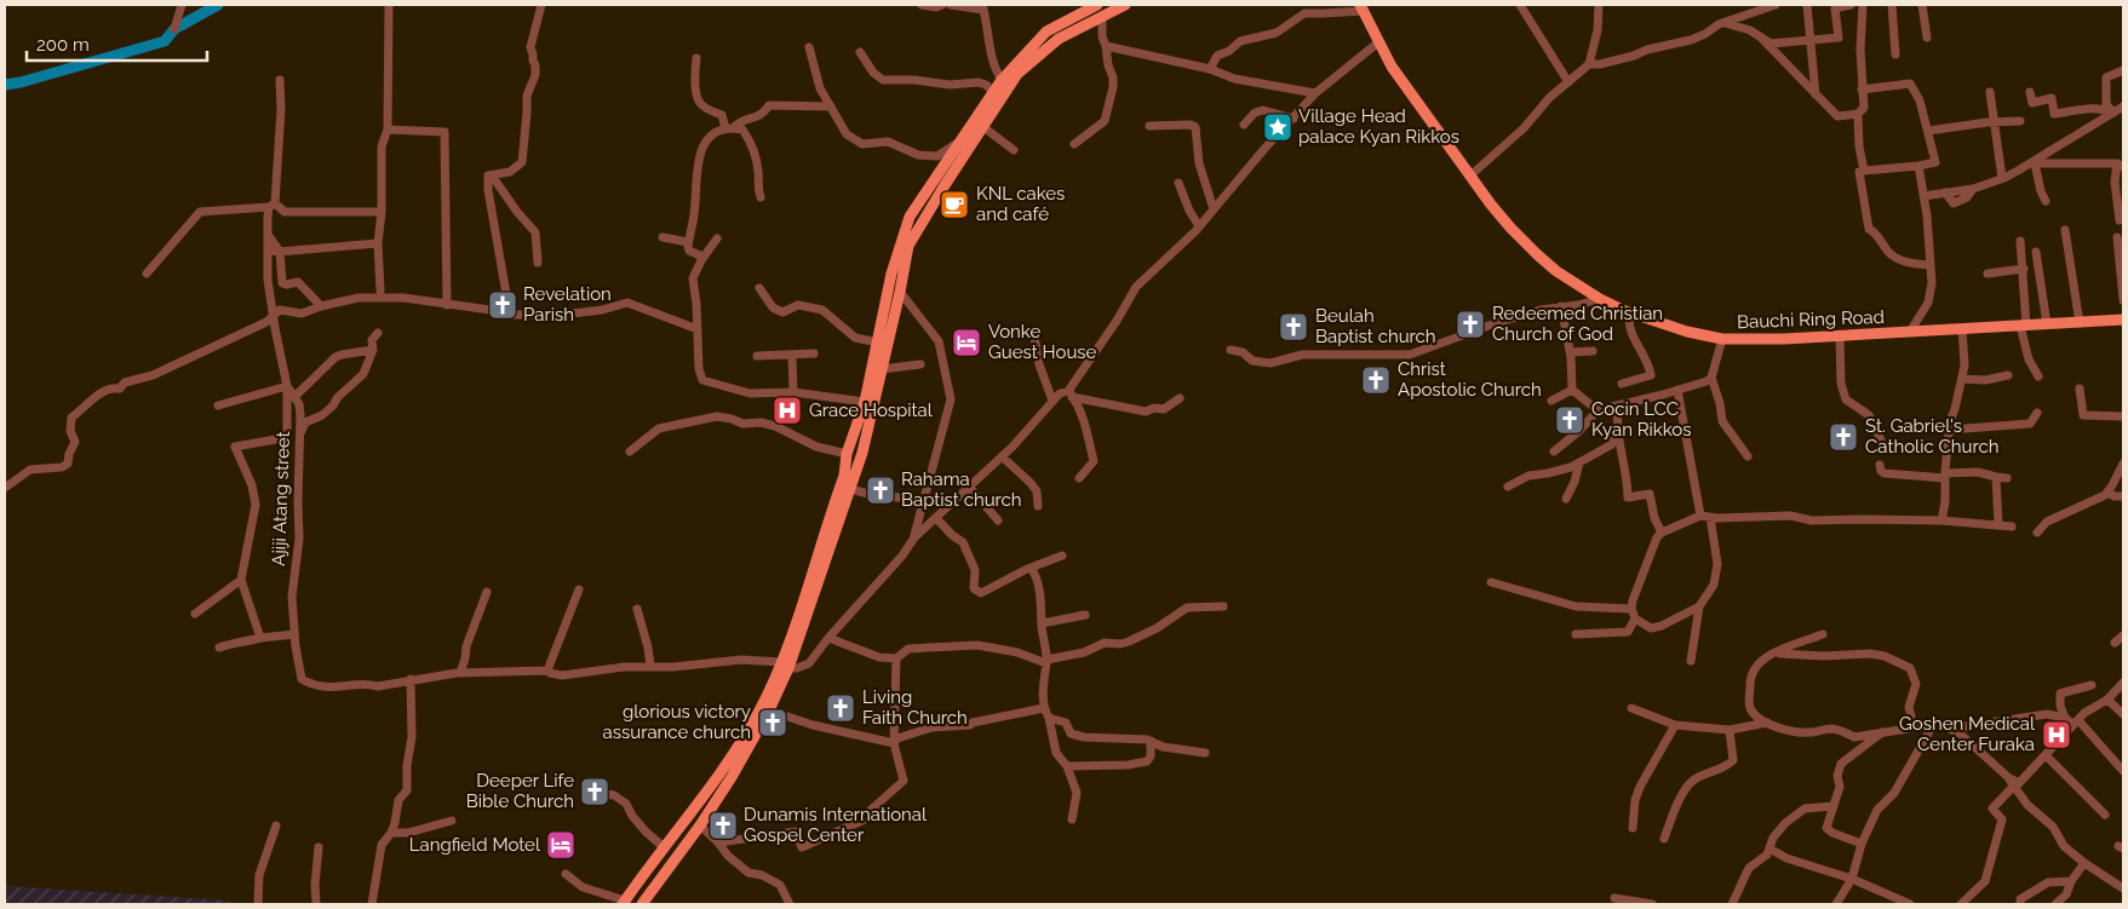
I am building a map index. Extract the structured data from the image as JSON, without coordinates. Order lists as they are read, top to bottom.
{
  "streets": {
    "main road": ["Bauchi Ring Road"],
    "street": ["Ajiji Atang street"]
  },
  "places": {
    "place": ["Village Head palace Kyan Rikkos"],
    "cafe": ["KNL cakes and café"],
    "church": [
      "Revelation Parish",
      "Redeemed Christian Church of God",
      "Beulah Baptist church",
      "Christ Apostolic Church",
      "Cocin LCC Kyan Rikkos",
      "St. Gabriel's Catholic Church",
      "Rahama Baptist church",
      "Living Faith Church",
      "glorious victory assurance church",
      "Deeper Life Bible Church",
      "Dunamis International Gospel Center"
    ],
    "hotel": ["Vonke Guest House", "Langfield Motel"],
    "hospital": ["Grace Hospital", "Goshen Medical Center Furaka"]
  },
  "scale_bar": "200 m"
}
